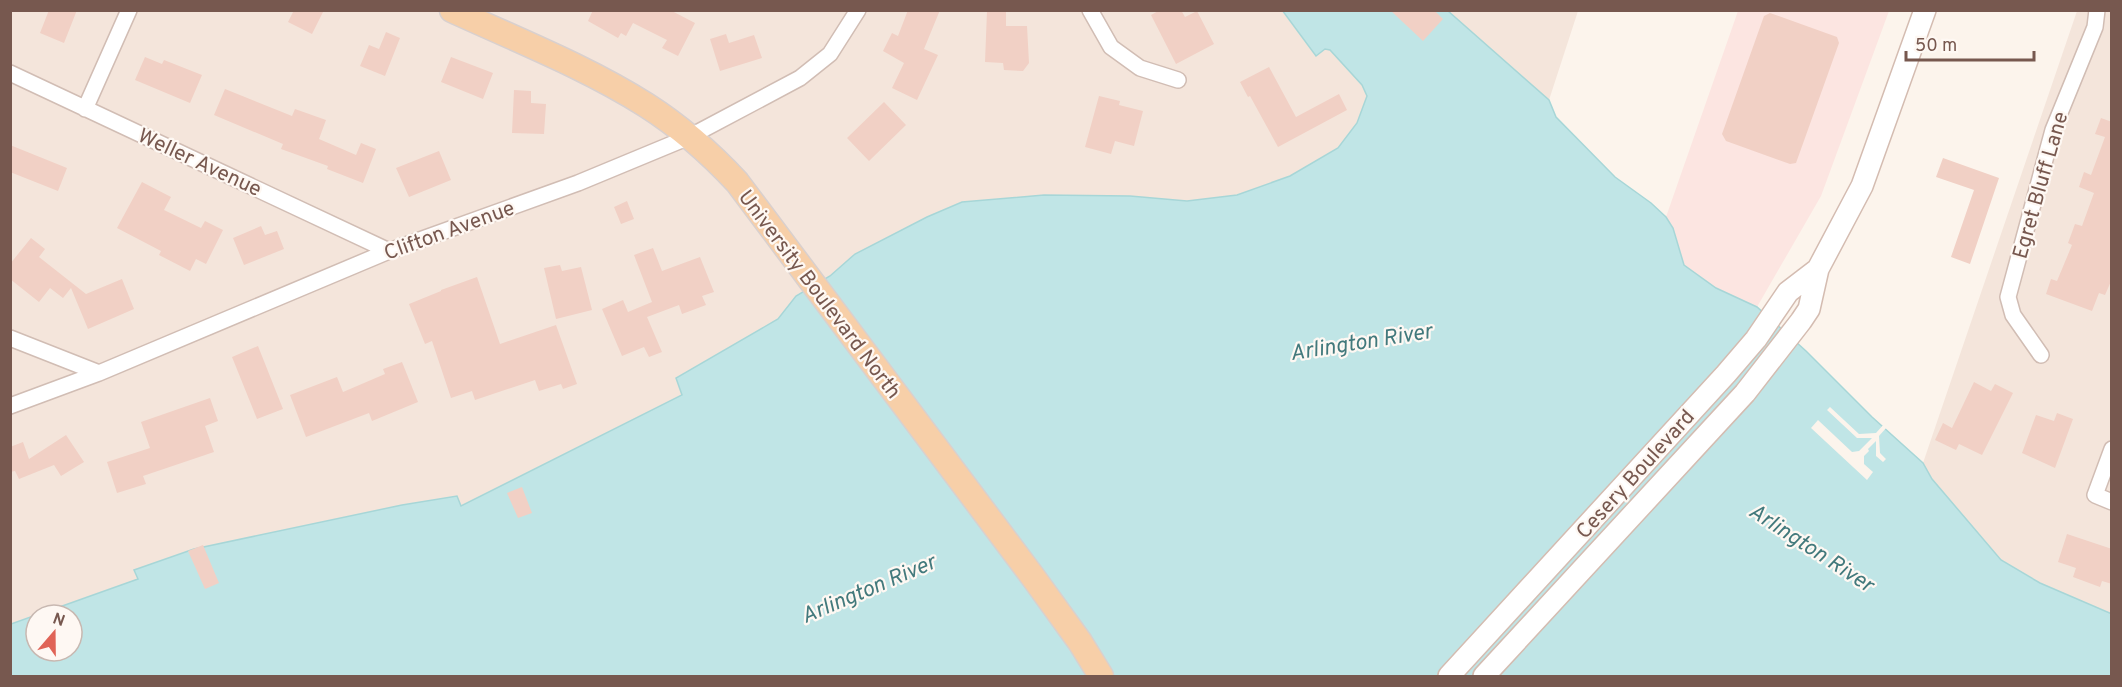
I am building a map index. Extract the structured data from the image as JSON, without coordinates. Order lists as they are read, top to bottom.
{
  "streets": {
    "main road": ["University Boulevard North", "Cesery Boulevard"],
    "street": ["Weller Avenue", "Egret Bluff Lane", "Clifton Avenue"]
  },
  "crossings": [
    ["Weller Avenue", "Clifton Avenue"],
    ["Clifton Avenue", "University Boulevard North"]
  ],
  "water": ["Arlington River"],
  "scale_bar": "50 m",
  "north": "top"
}
